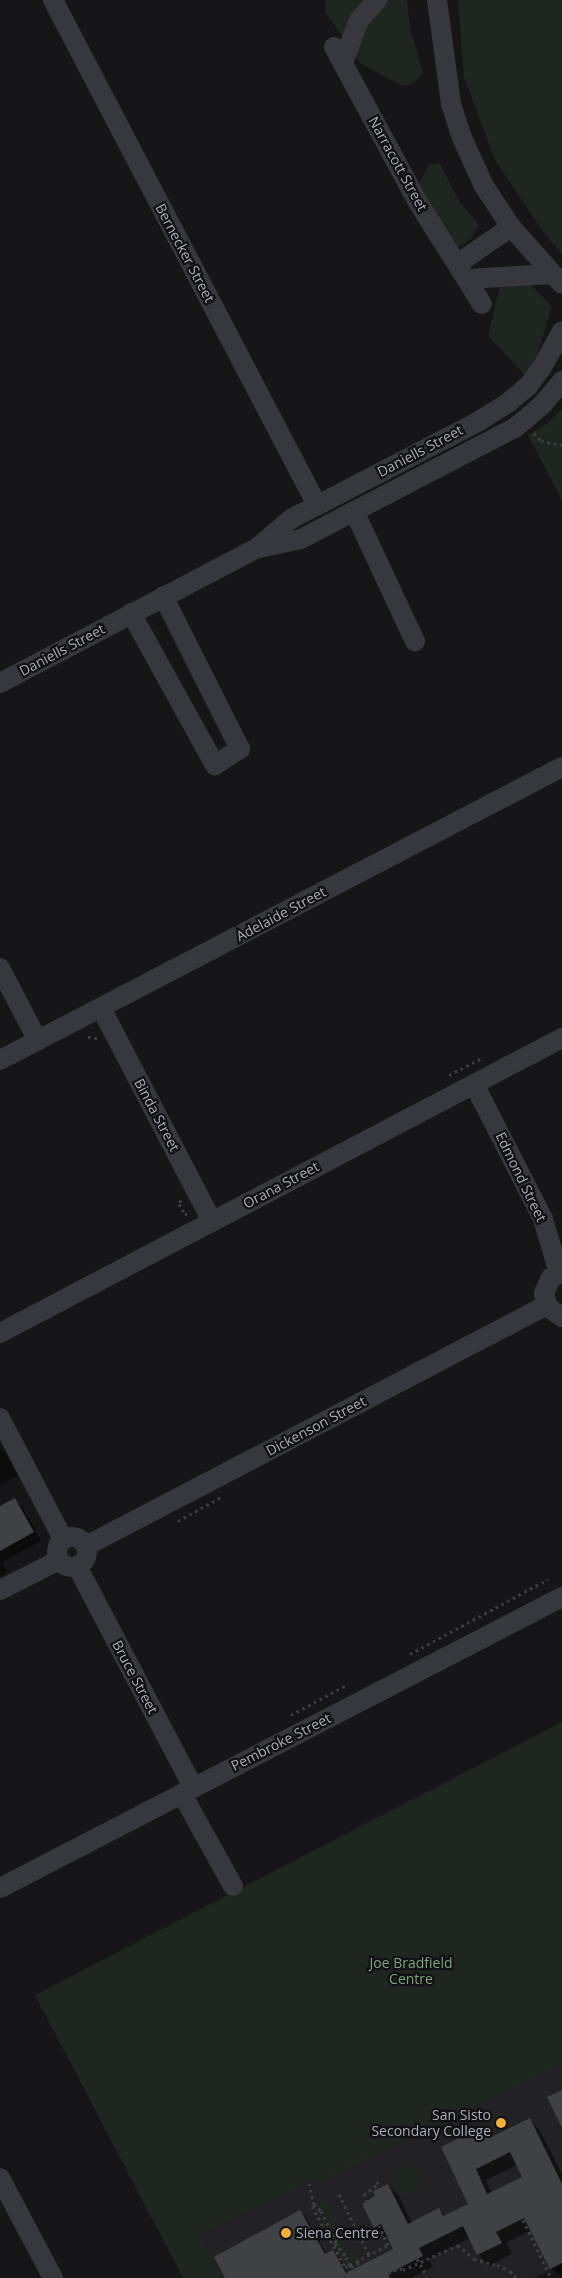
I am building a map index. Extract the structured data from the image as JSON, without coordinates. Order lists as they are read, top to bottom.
{
  "streets": {
    "street": [
      "Narracott Street",
      "Bernecker Street",
      "Daniells Street",
      "Adelaide Street",
      "Binda Street",
      "Edmond Street",
      "Orana Street",
      "Dickenson Street",
      "Bruce Street",
      "Pembroke Street"
    ]
  },
  "crossings": [
    ["Bernecker Street", "Daniells Street"],
    ["Adelaide Street", "Binda Street"],
    ["Binda Street", "Orana Street"],
    ["Edmond Street", "Orana Street"],
    ["Dickenson Street", "Bruce Street"],
    ["Bruce Street", "Pembroke Street"]
  ],
  "parks": ["Joe Bradfield Centre"],
  "places": ["San Sisto Secondary College", "Siena Centre"]
}
